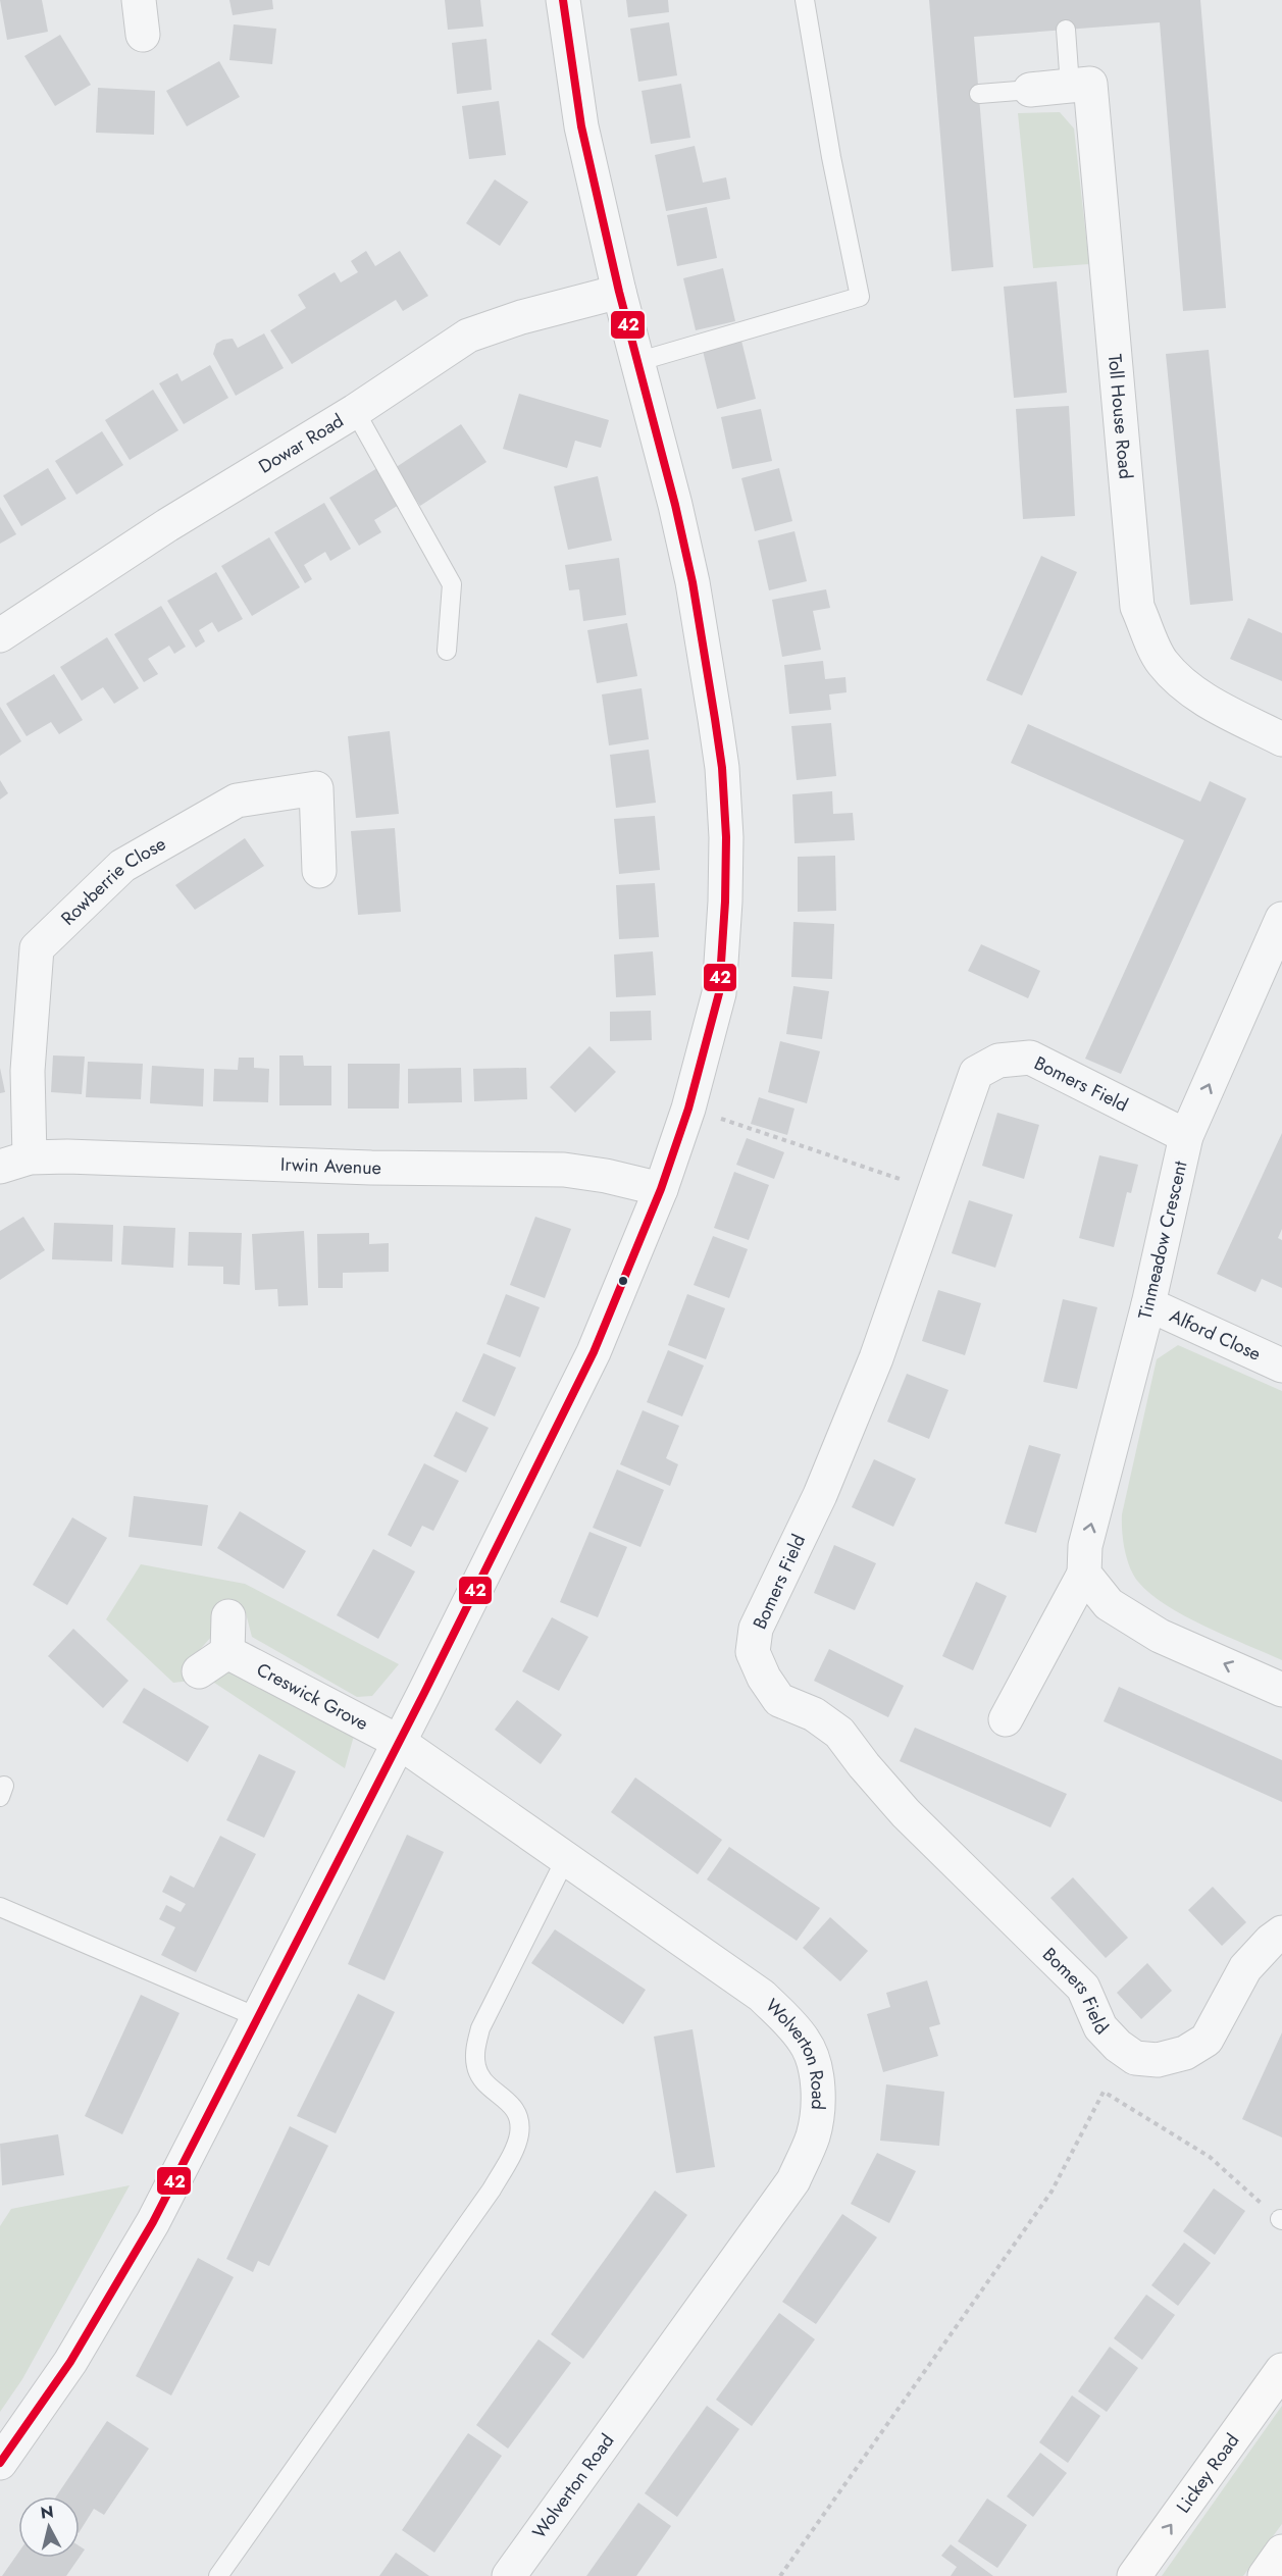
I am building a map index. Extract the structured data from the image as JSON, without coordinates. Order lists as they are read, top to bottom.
{
  "streets": {
    "main road": ["Lickey Road"],
    "street": [
      "Toll House Road",
      "Dowar Road",
      "Rowberrie Close",
      "Bomers Field",
      "Irwin Avenue",
      "Tinmeadow Crescent",
      "Alford Close",
      "Creswick Grove",
      "Wolverton Road"
    ]
  },
  "crossings": [
    ["Rowberrie Close", "Irwin Avenue"],
    ["Bomers Field", "Tinmeadow Crescent"],
    ["Tinmeadow Crescent", "Alford Close"],
    ["Creswick Grove", "Wolverton Road"]
  ],
  "one_way": ["Tinmeadow Crescent", "Lickey Road"],
  "lines": ["transit line 42"],
  "north": "top"
}
